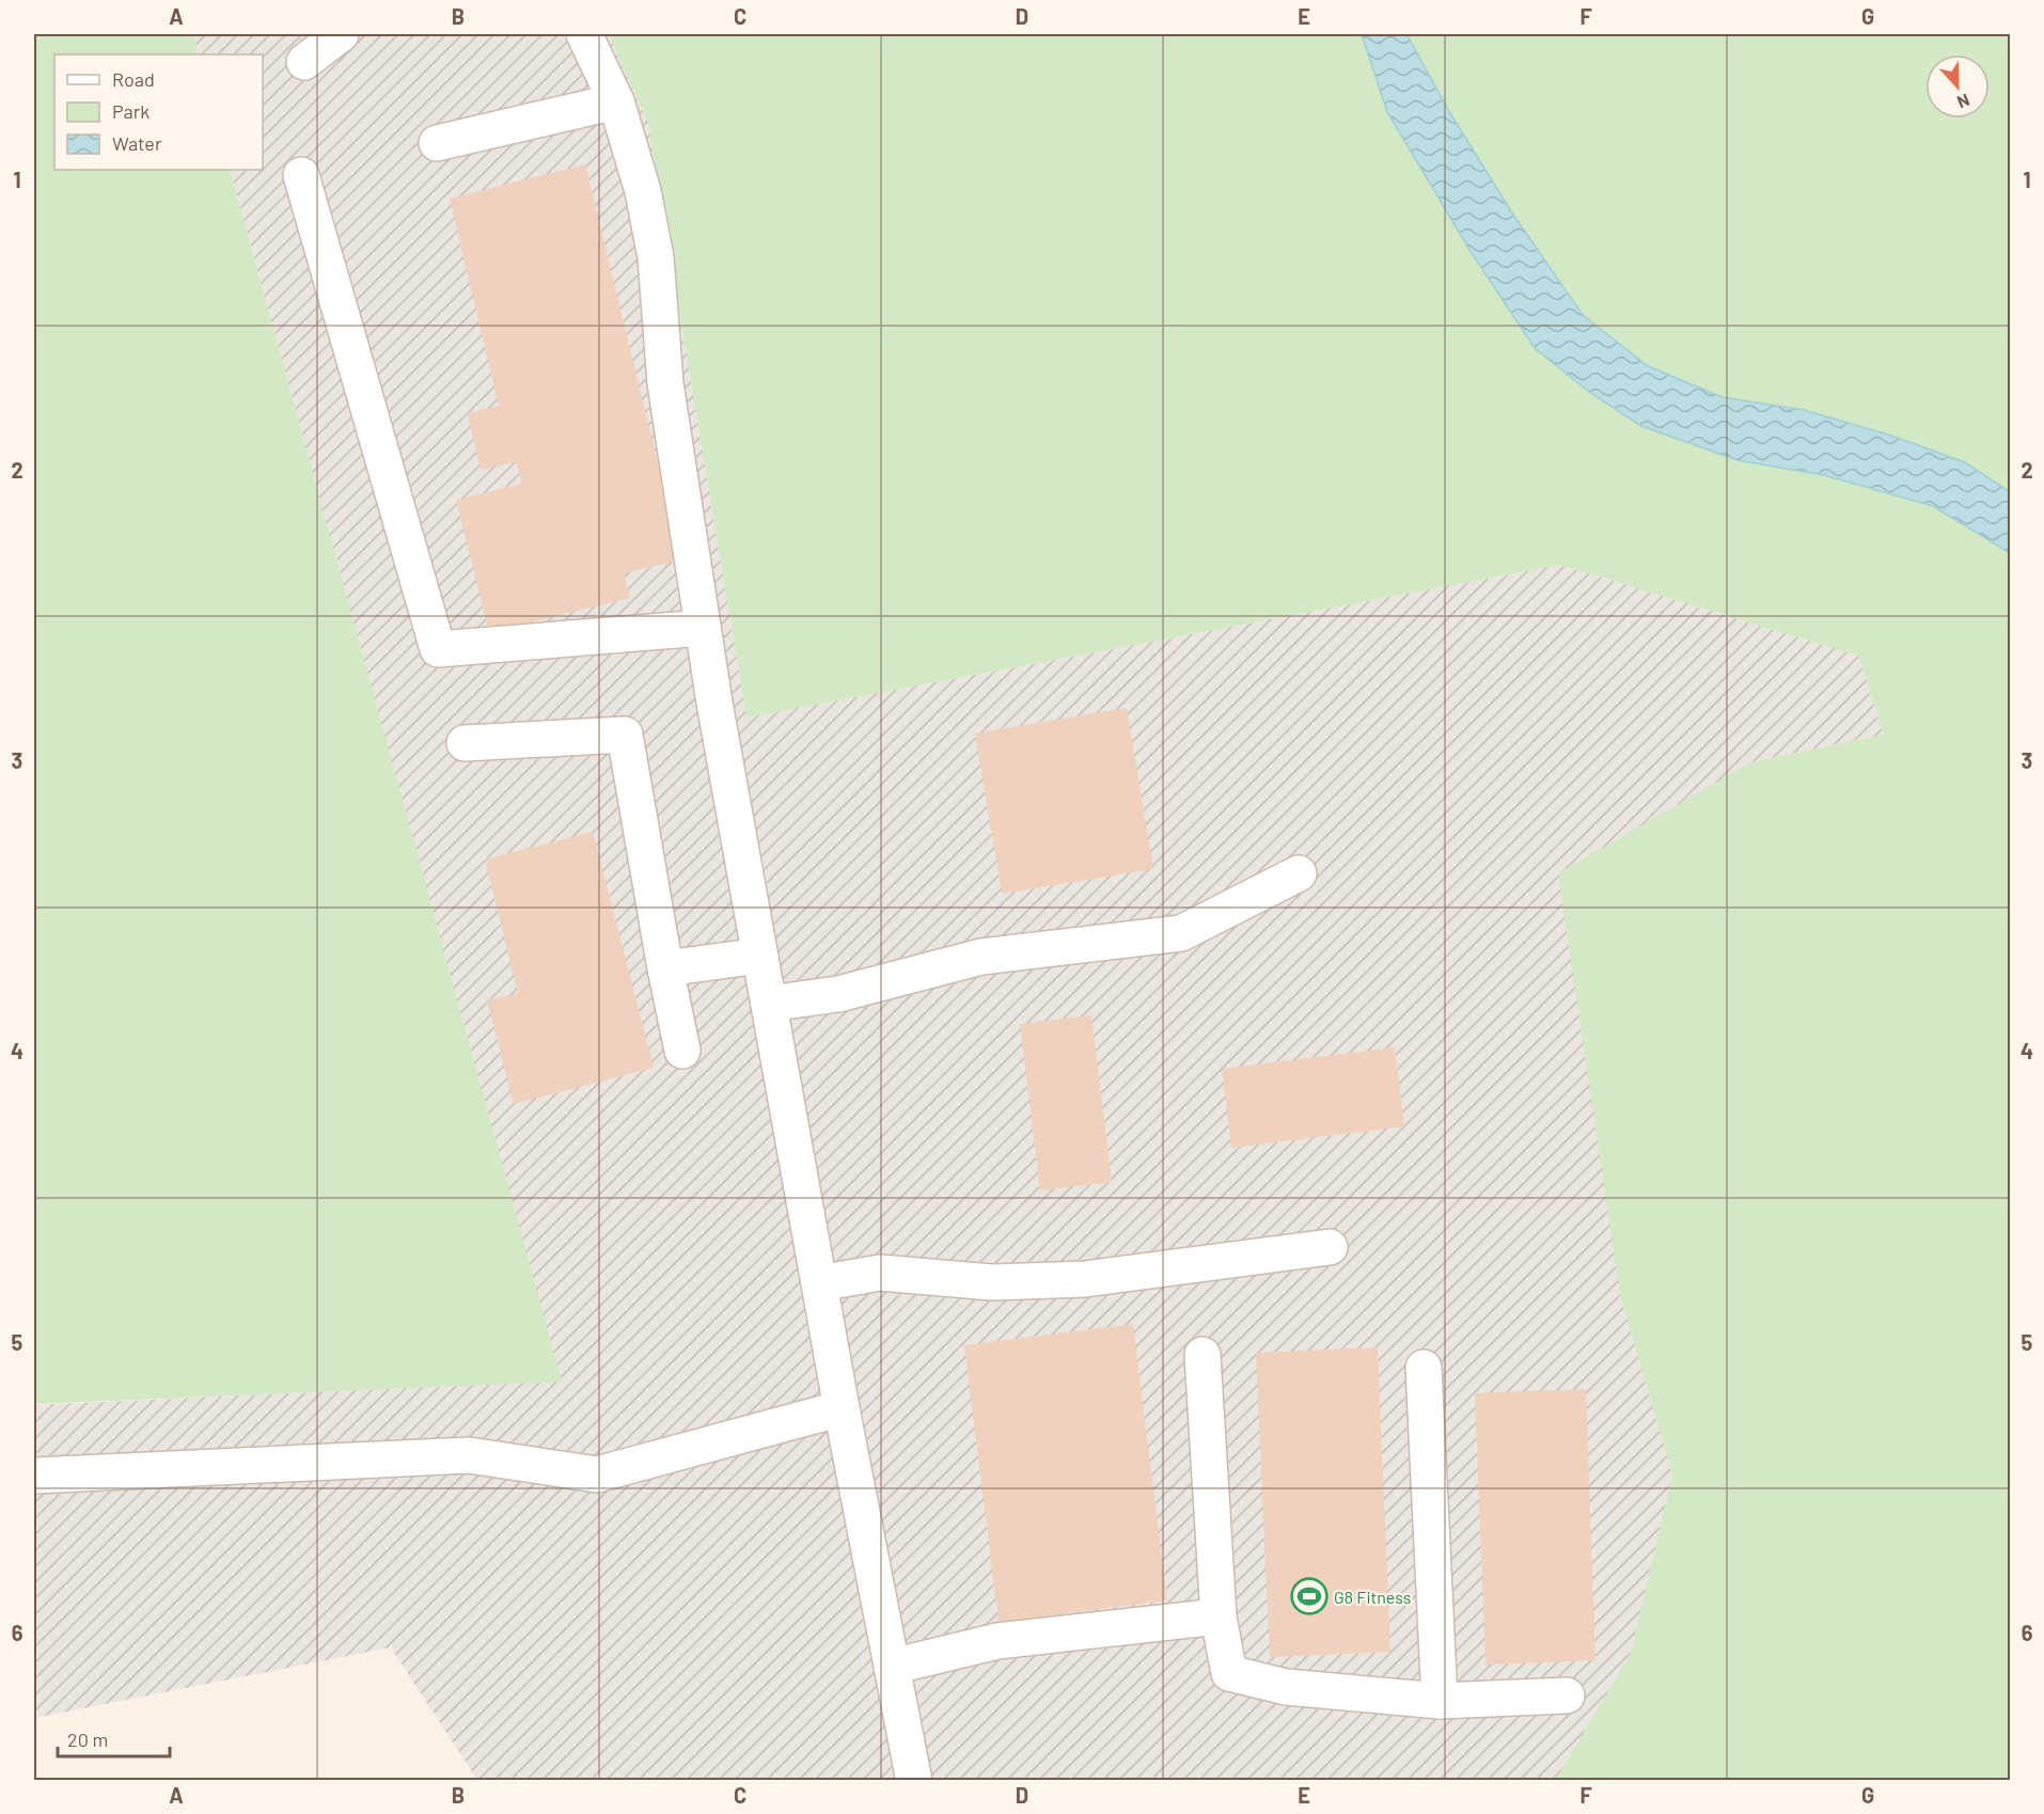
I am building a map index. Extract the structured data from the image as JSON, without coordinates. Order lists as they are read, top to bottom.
{
  "places": {
    "sports": ["G8 Fitness"]
  },
  "legend": ["Road", "Park", "Water"],
  "scale_bar": "20 m",
  "north": "bottom",
  "grid": {
    "columns": [
      "A",
      "B",
      "C",
      "D",
      "E",
      "F",
      "G"
    ],
    "rows": [
      "1",
      "2",
      "3",
      "4",
      "5",
      "6"
    ]
  }
}
